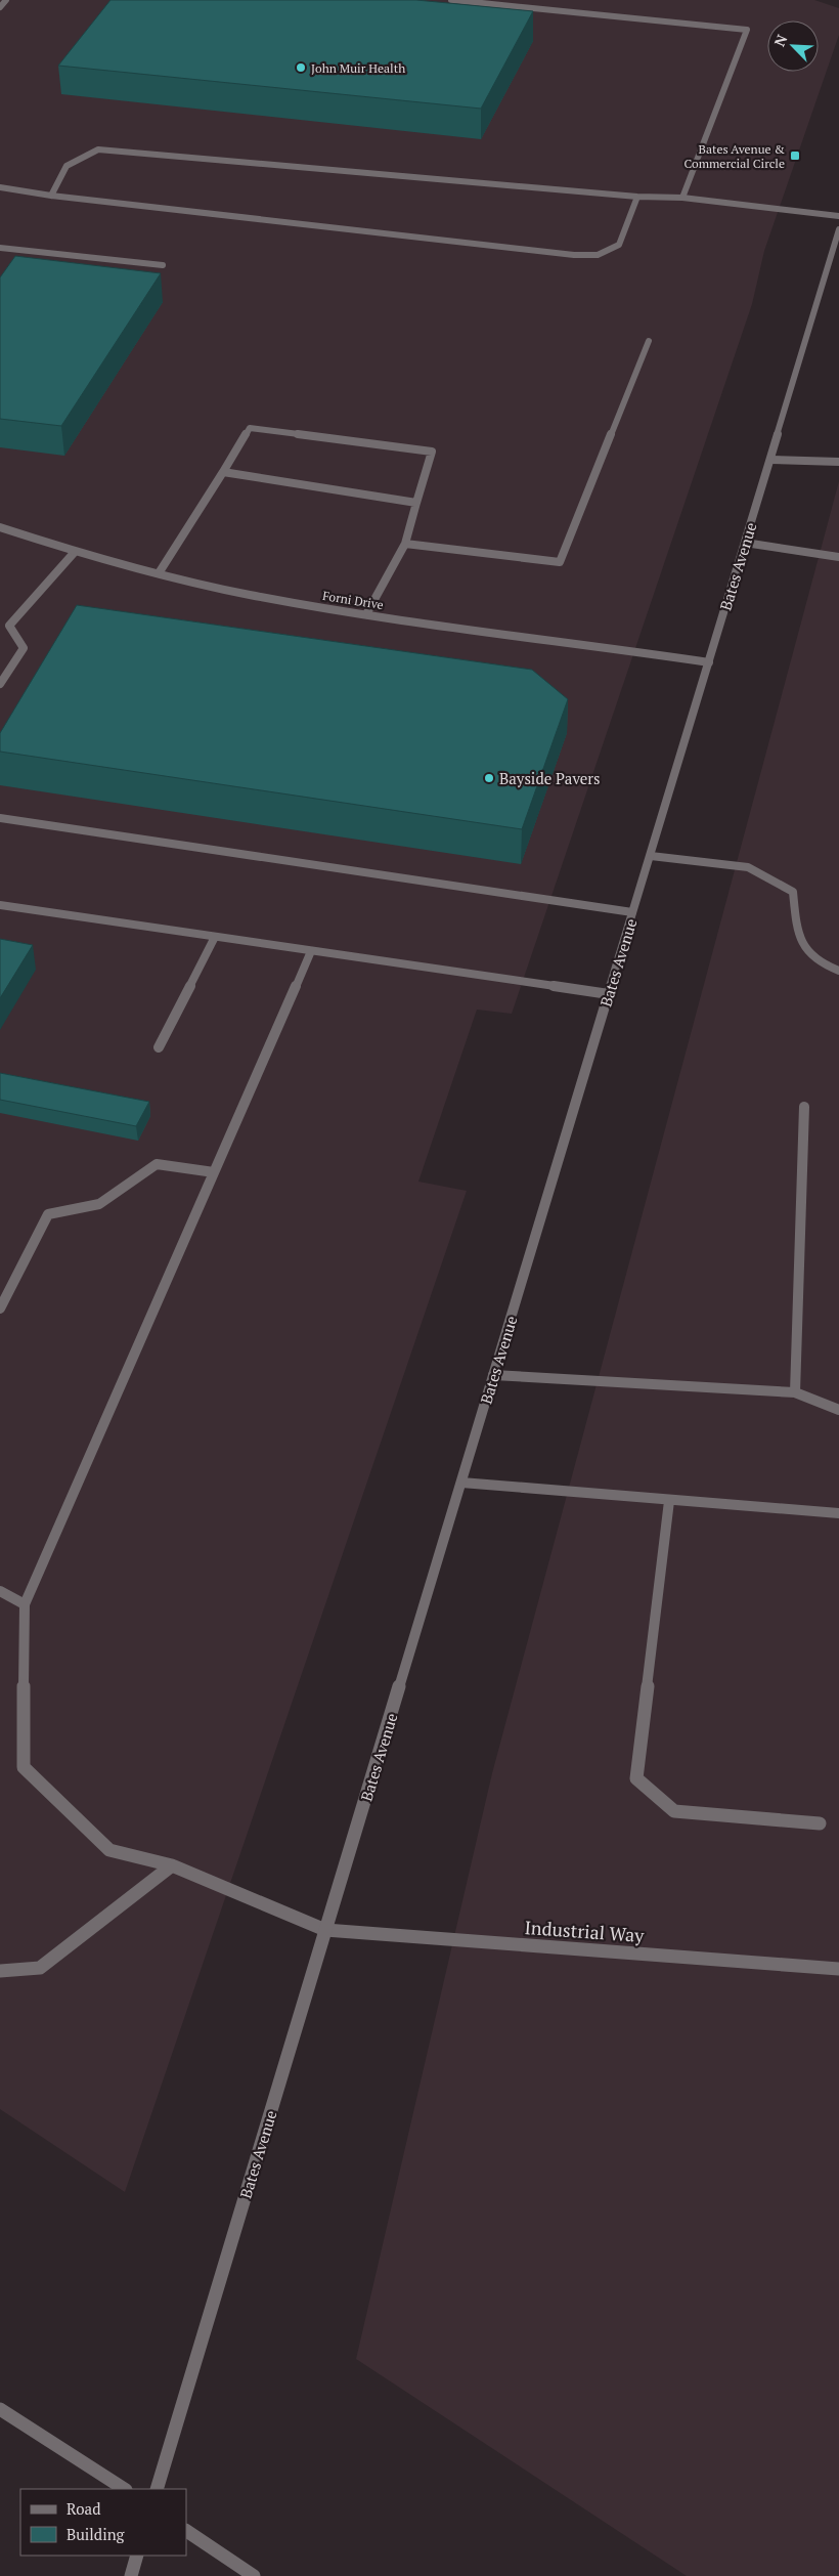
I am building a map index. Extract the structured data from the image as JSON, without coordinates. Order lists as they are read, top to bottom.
{
  "streets": {
    "street": ["Bates Avenue", "Forni Drive", "Industrial Way"]
  },
  "crossings": [
    ["Bates Avenue", "Forni Drive"],
    ["Bates Avenue", "Industrial Way"]
  ],
  "places": {
    "other": ["John Muir Health", "Bayside Pavers"],
    "transit": ["Bates Avenue & Commercial Circle"]
  },
  "legend": ["Road", "Building"],
  "north": "top left"
}
